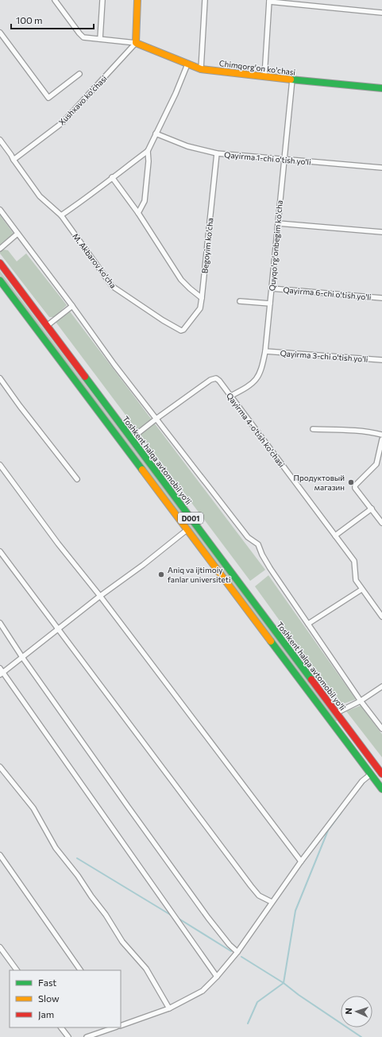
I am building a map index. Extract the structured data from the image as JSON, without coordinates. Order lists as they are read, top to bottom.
{
  "streets": {
    "main road": ["Chimqorg'on ko'chasi", "Toshkent halqa avtomobil yo'li", "D001"],
    "street": [
      "Xushxavo ko'chasi",
      "Qayirma 1-chi o'tish yo'li",
      "Begoyim ko'cha",
      "Quyqo'rg'onbegim ko'cha",
      "M. Akbarov ko'cha",
      "Qayirma 6-chi o'tish yo'li",
      "Qayirma 3-chi o'tish yo'li",
      "Qayirma 4-o'tish ko'chasi"
    ]
  },
  "crossings": [
    ["Chimqorg'on ko'chasi", "Xushxavo ko'chasi"],
    ["Chimqorg'on ko'chasi", "Quyqo'rg'onbegim ko'cha"],
    ["Xushxavo ko'chasi", "M. Akbarov ko'cha"],
    ["Qayirma 1-chi o'tish yo'li", "Begoyim ko'cha"],
    ["Qayirma 1-chi o'tish yo'li", "Quyqo'rg'onbegim ko'cha"],
    ["Begoyim ko'cha", "M. Akbarov ko'cha"],
    ["Quyqo'rg'onbegim ko'cha", "Qayirma 6-chi o'tish yo'li"],
    ["Quyqo'rg'onbegim ko'cha", "Qayirma 3-chi o'tish yo'li"],
    ["Quyqo'rg'onbegim ko'cha", "Qayirma 4-o'tish ko'chasi"]
  ],
  "places": ["Продуктовый магазин", "Aniq va ijtimoiy fanlar universiteti"],
  "legend": ["Fast", "Slow", "Jam"],
  "scale_bar": "100 m",
  "north": "left"
}
